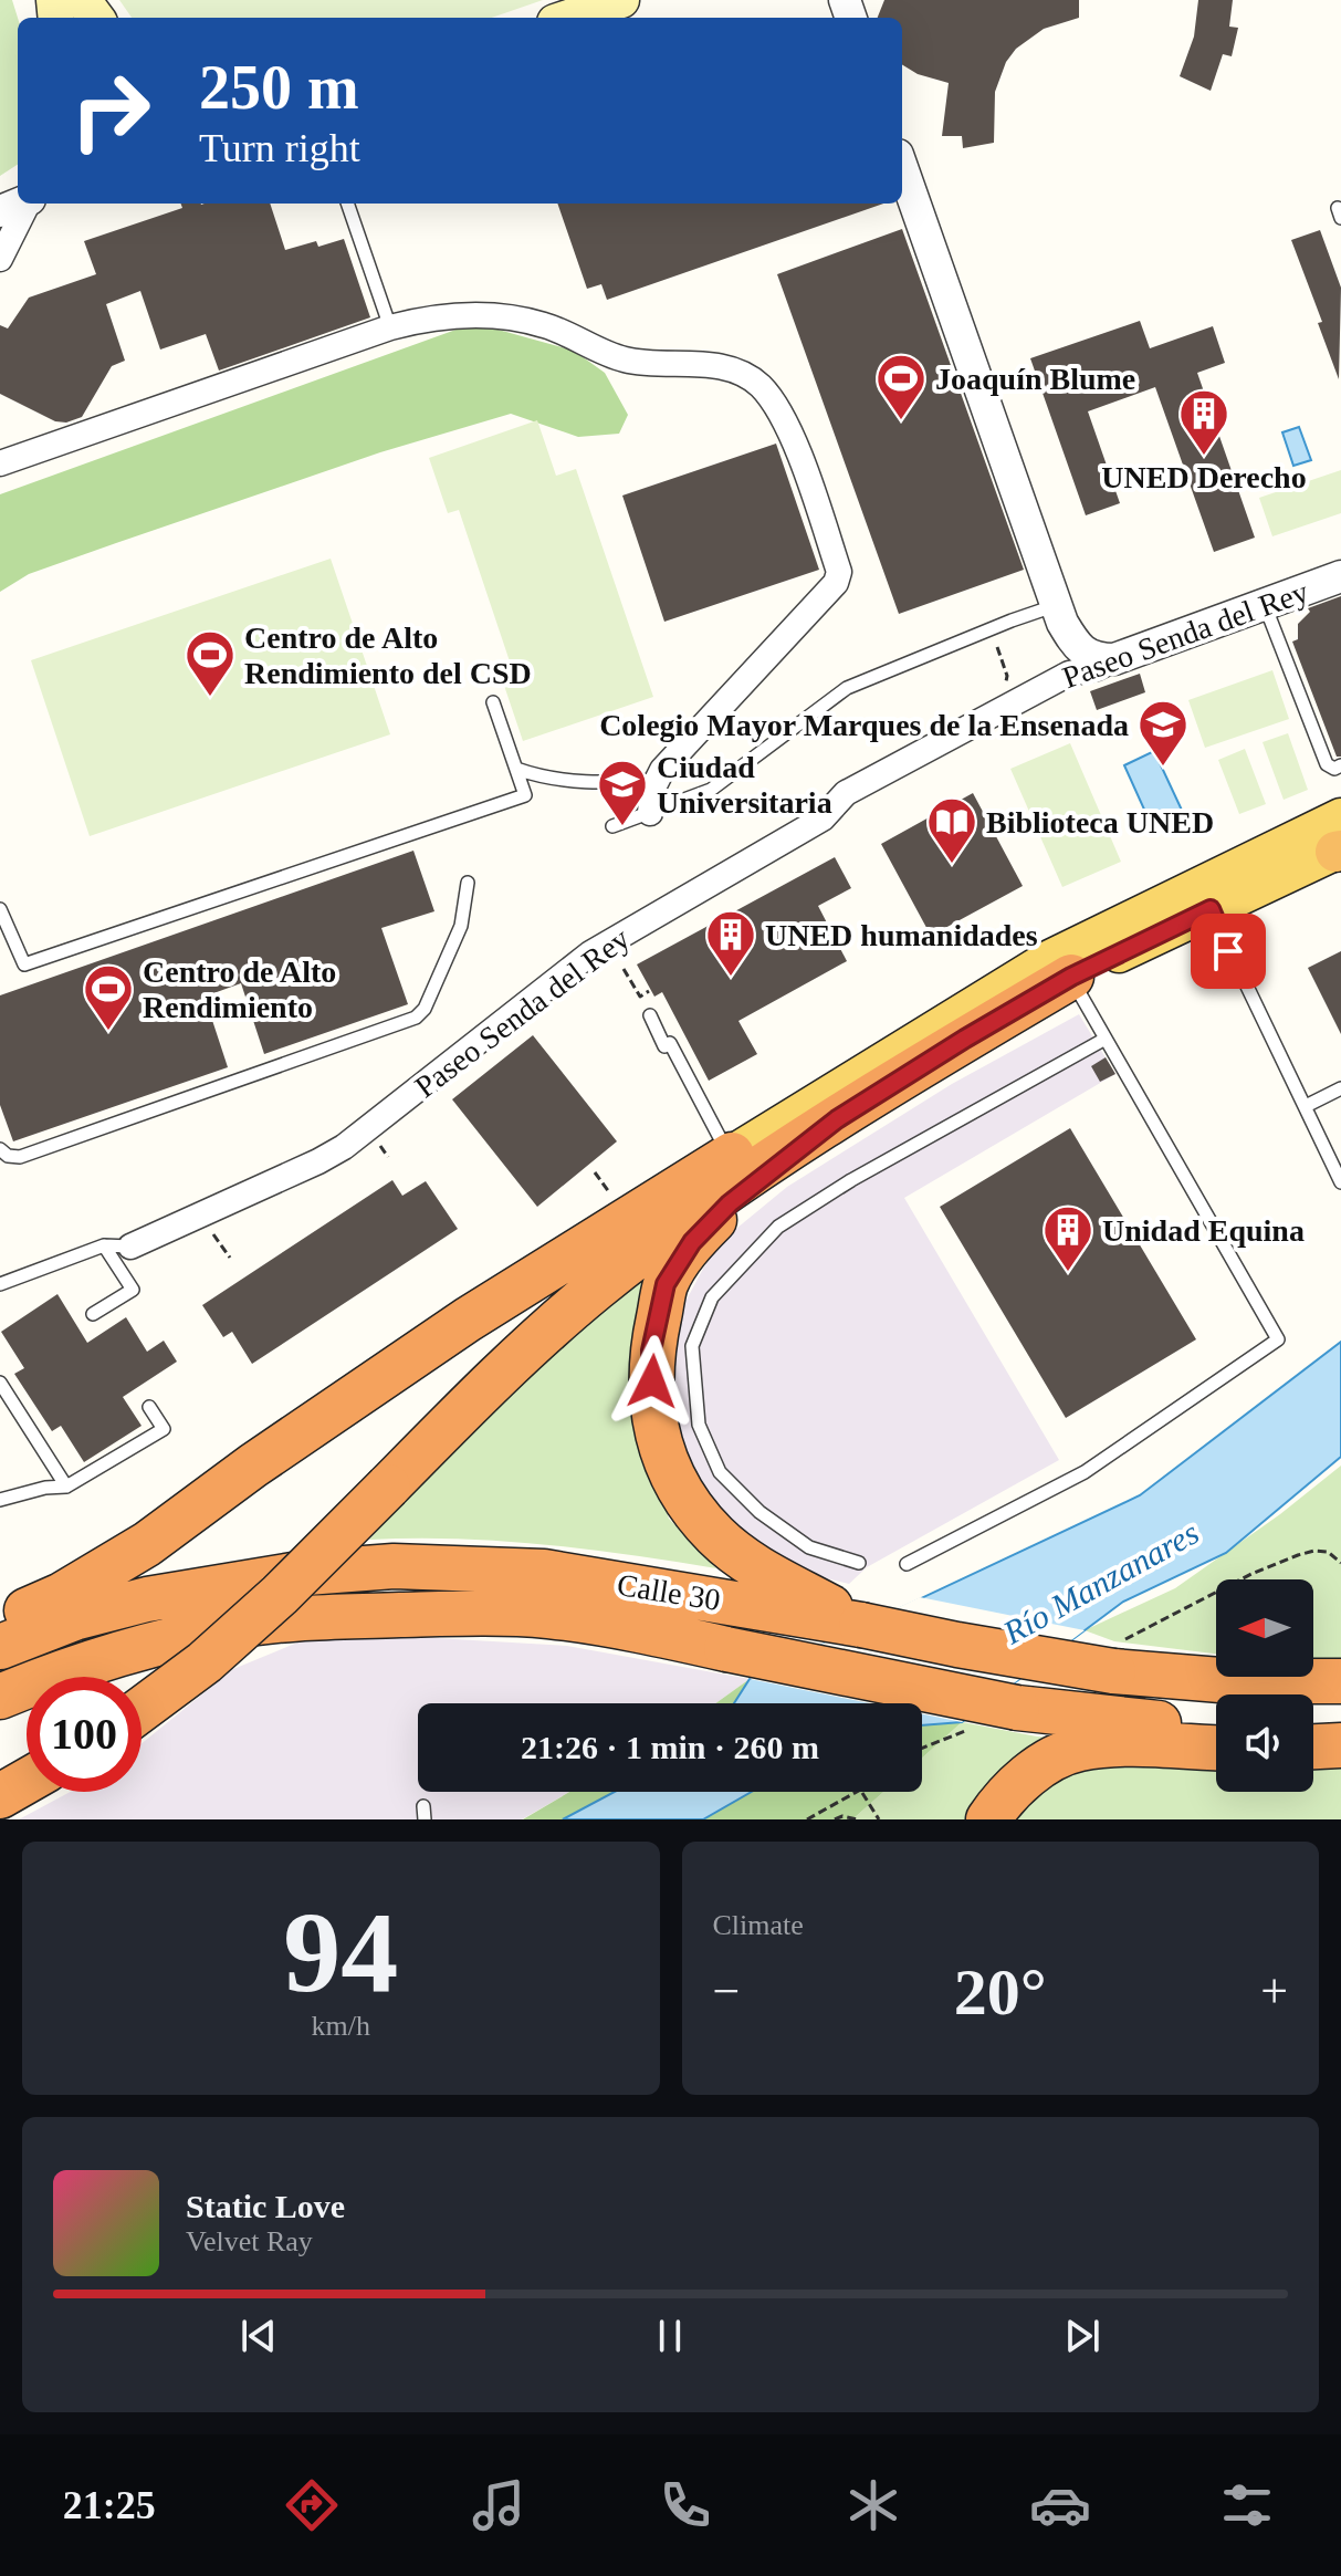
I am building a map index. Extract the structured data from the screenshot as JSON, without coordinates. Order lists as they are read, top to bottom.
{
  "streets": {
    "highway": ["Calle 30"],
    "street": ["Paseo Senda del Rey"]
  },
  "water": ["Río Manzanares"],
  "places": {
    "sports": ["Joaquín Blume", "Centro de Alto Rendimiento del CSD", "Centro de Alto Rendimiento"],
    "building": ["UNED Derecho", "UNED humanidades", "Unidad Equina"],
    "school or university": ["Colegio Mayor Marques de la Ensenada", "Ciudad Universitaria"],
    "library": ["Biblioteca UNED"]
  },
  "north": "left",
  "page": {
    "turn": ["250 m", "Turn right"],
    "limit": "100",
    "trip": "21:26 · 1 min · 260 m",
    "tile": [
      ["94", "km/h"],
      "Climate"
    ],
    "heat": ["−", "20°", "+"],
    "song": ["Static Love", "Velvet Ray"],
    "tabs": "21:25"
  }
}
